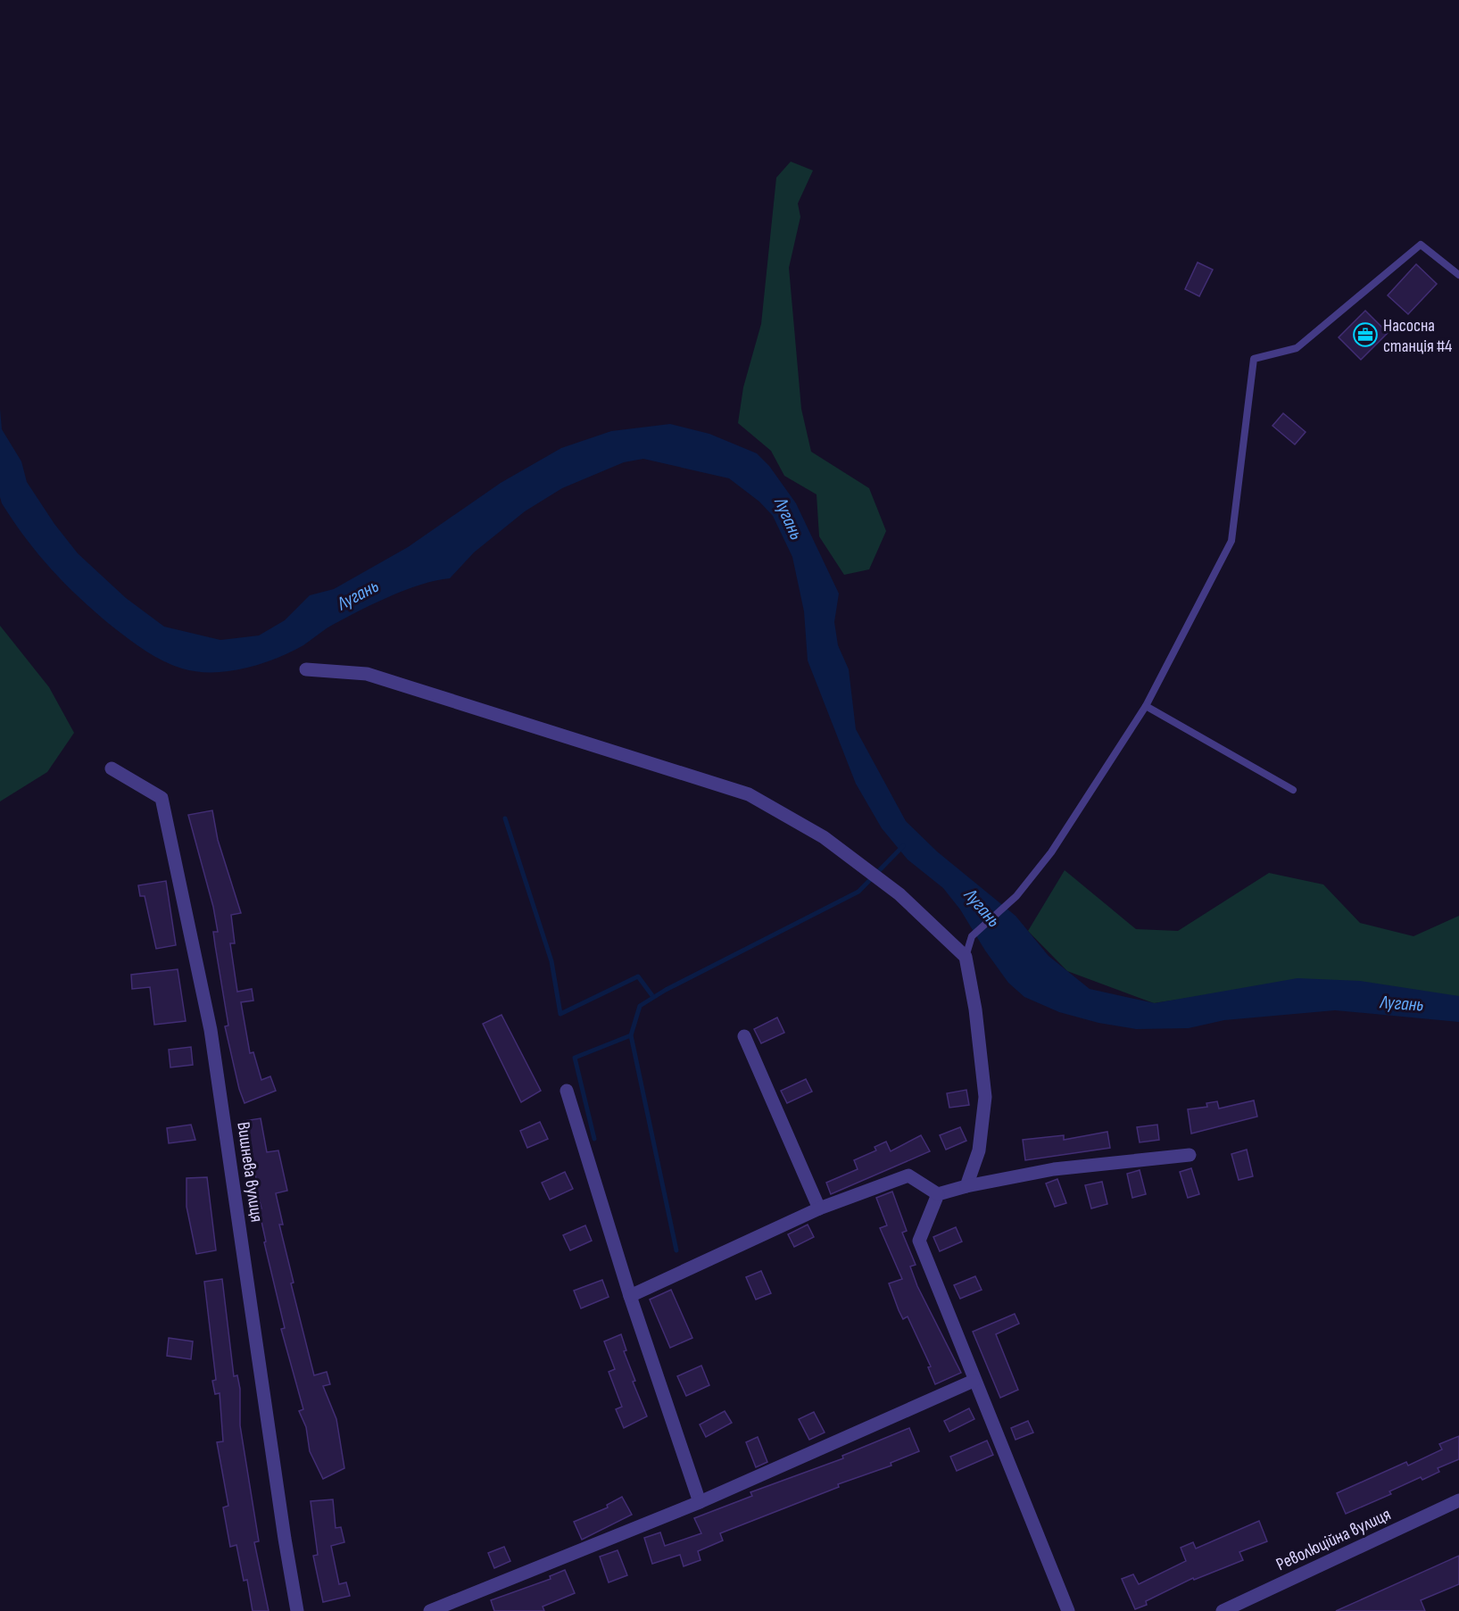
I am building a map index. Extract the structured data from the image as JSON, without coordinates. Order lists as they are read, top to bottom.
{
  "streets": {
    "street": ["Вишнева вулиця", "Революційна вулиця"]
  },
  "water": ["Лугань"],
  "places": {
    "office": ["Насосна станція #4"]
  }
}
